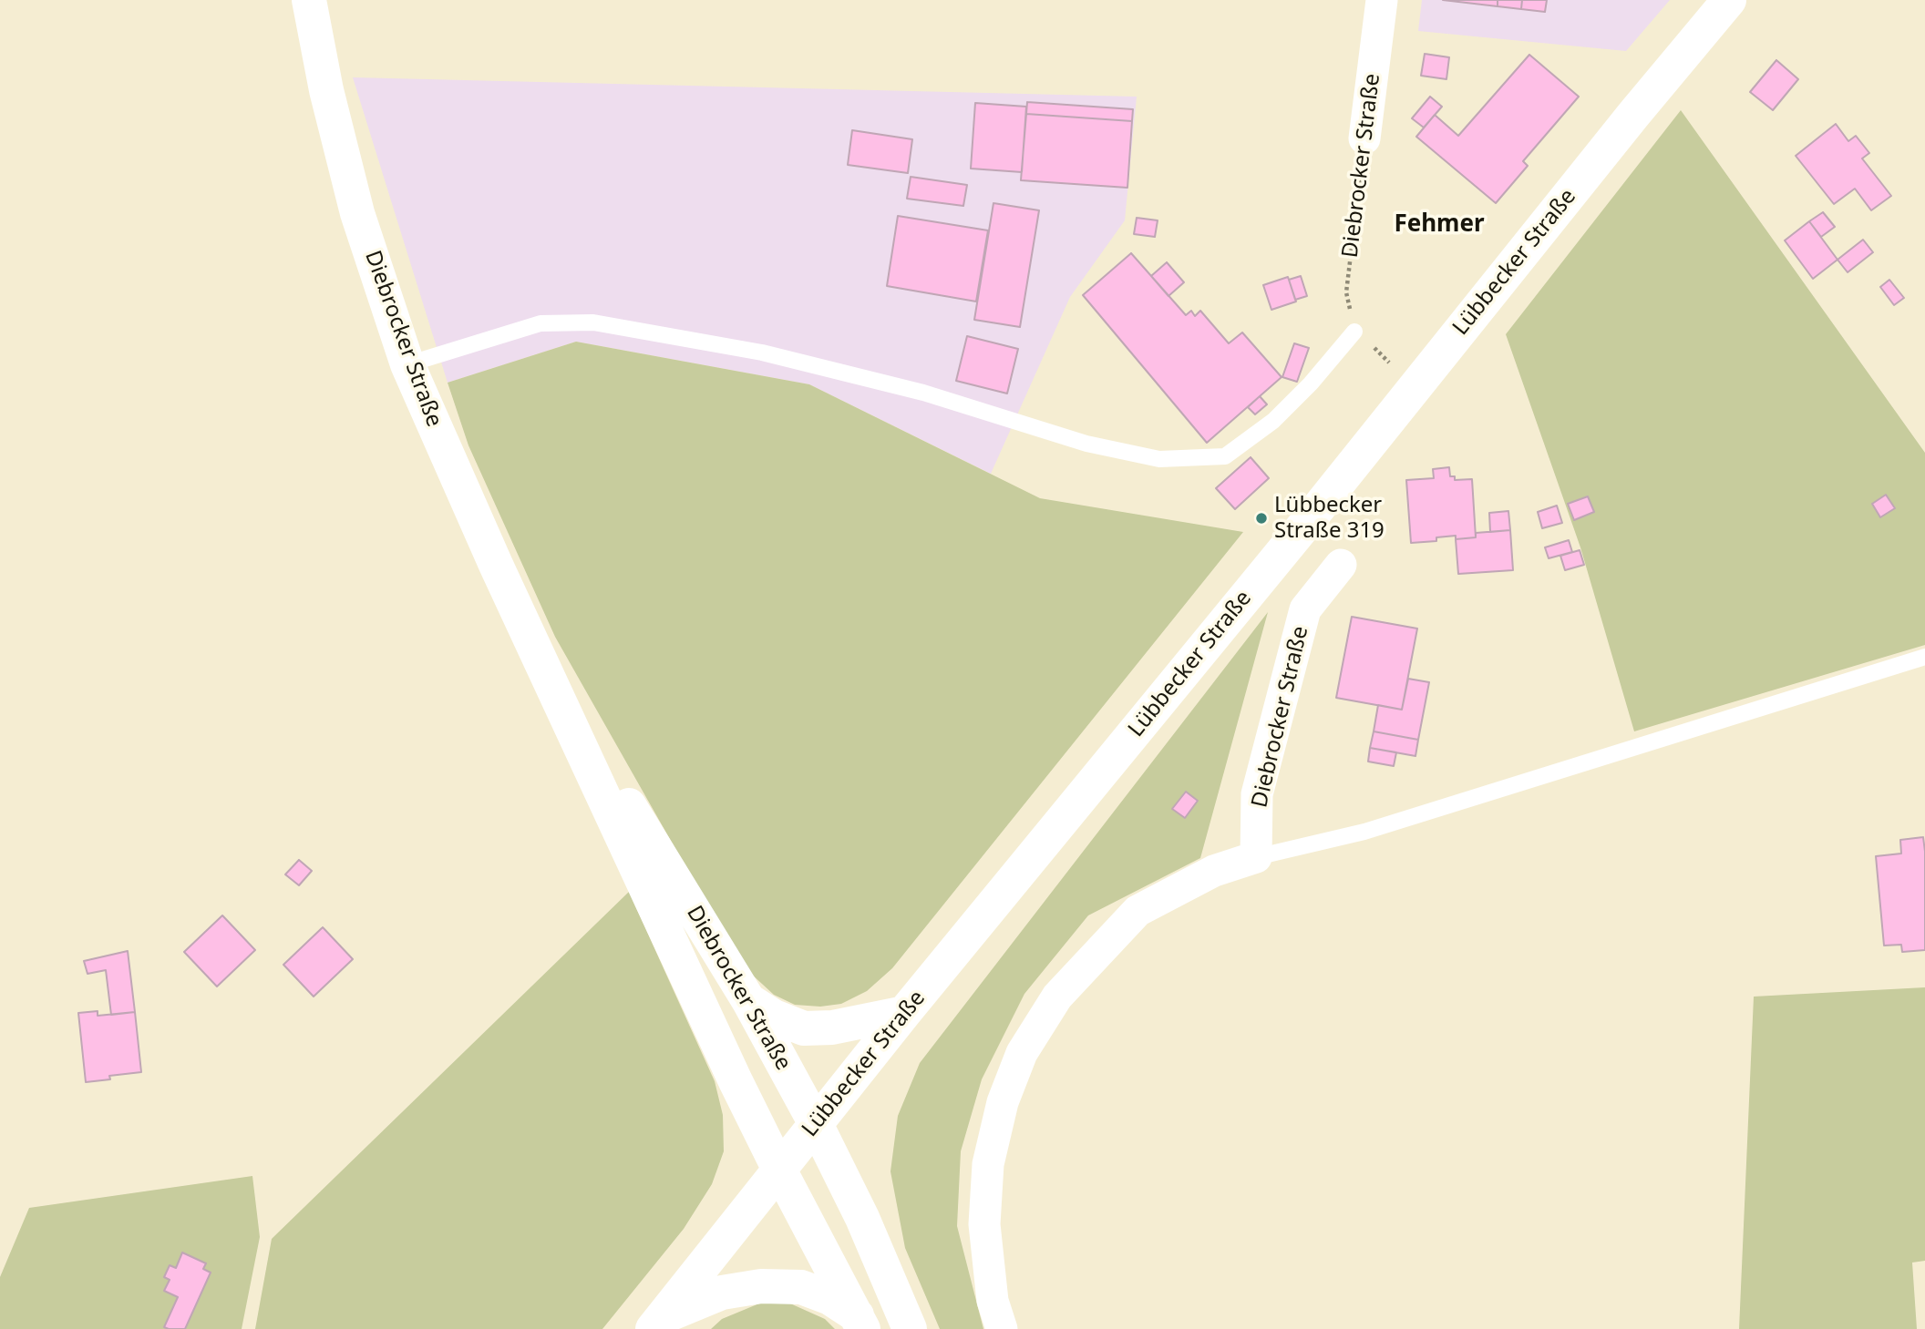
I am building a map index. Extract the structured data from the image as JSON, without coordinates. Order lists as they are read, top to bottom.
{
  "streets": {
    "main road": ["Diebrocker Straße", "Lübbecker Straße"]
  },
  "crossings": [
    ["Diebrocker Straße", "Lübbecker Straße"]
  ],
  "districts": ["Fehmer"],
  "places": ["Lübbecker Straße 319"]
}
